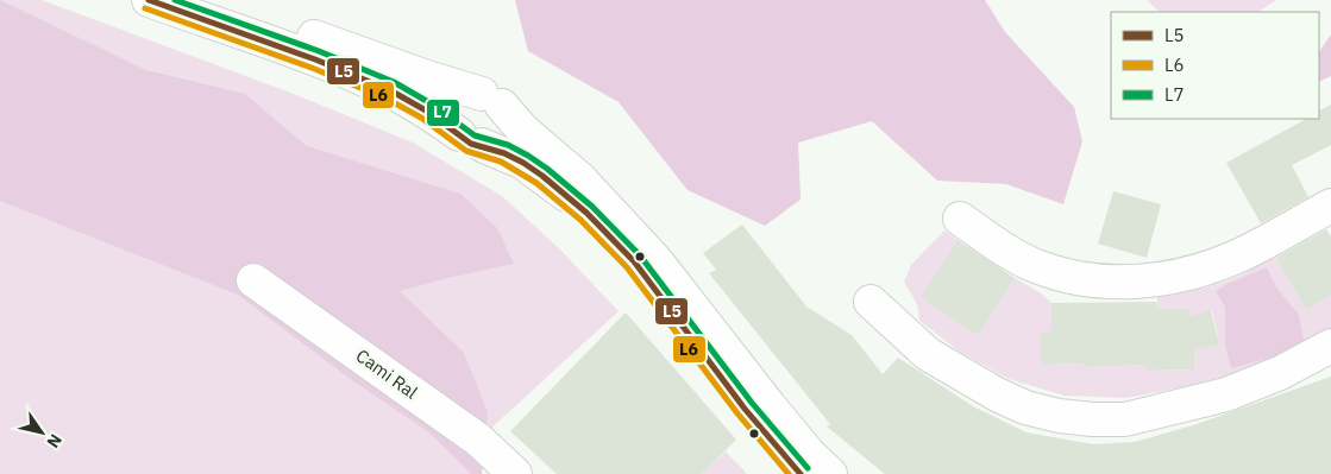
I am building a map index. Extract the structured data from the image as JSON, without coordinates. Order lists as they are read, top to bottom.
{
  "streets": {
    "main road": ["Cami Ral"]
  },
  "lines": ["transit line L5", "transit line L7", "transit line L6"],
  "legend": ["L5", "L6", "L7"],
  "north": "bottom right"
}
